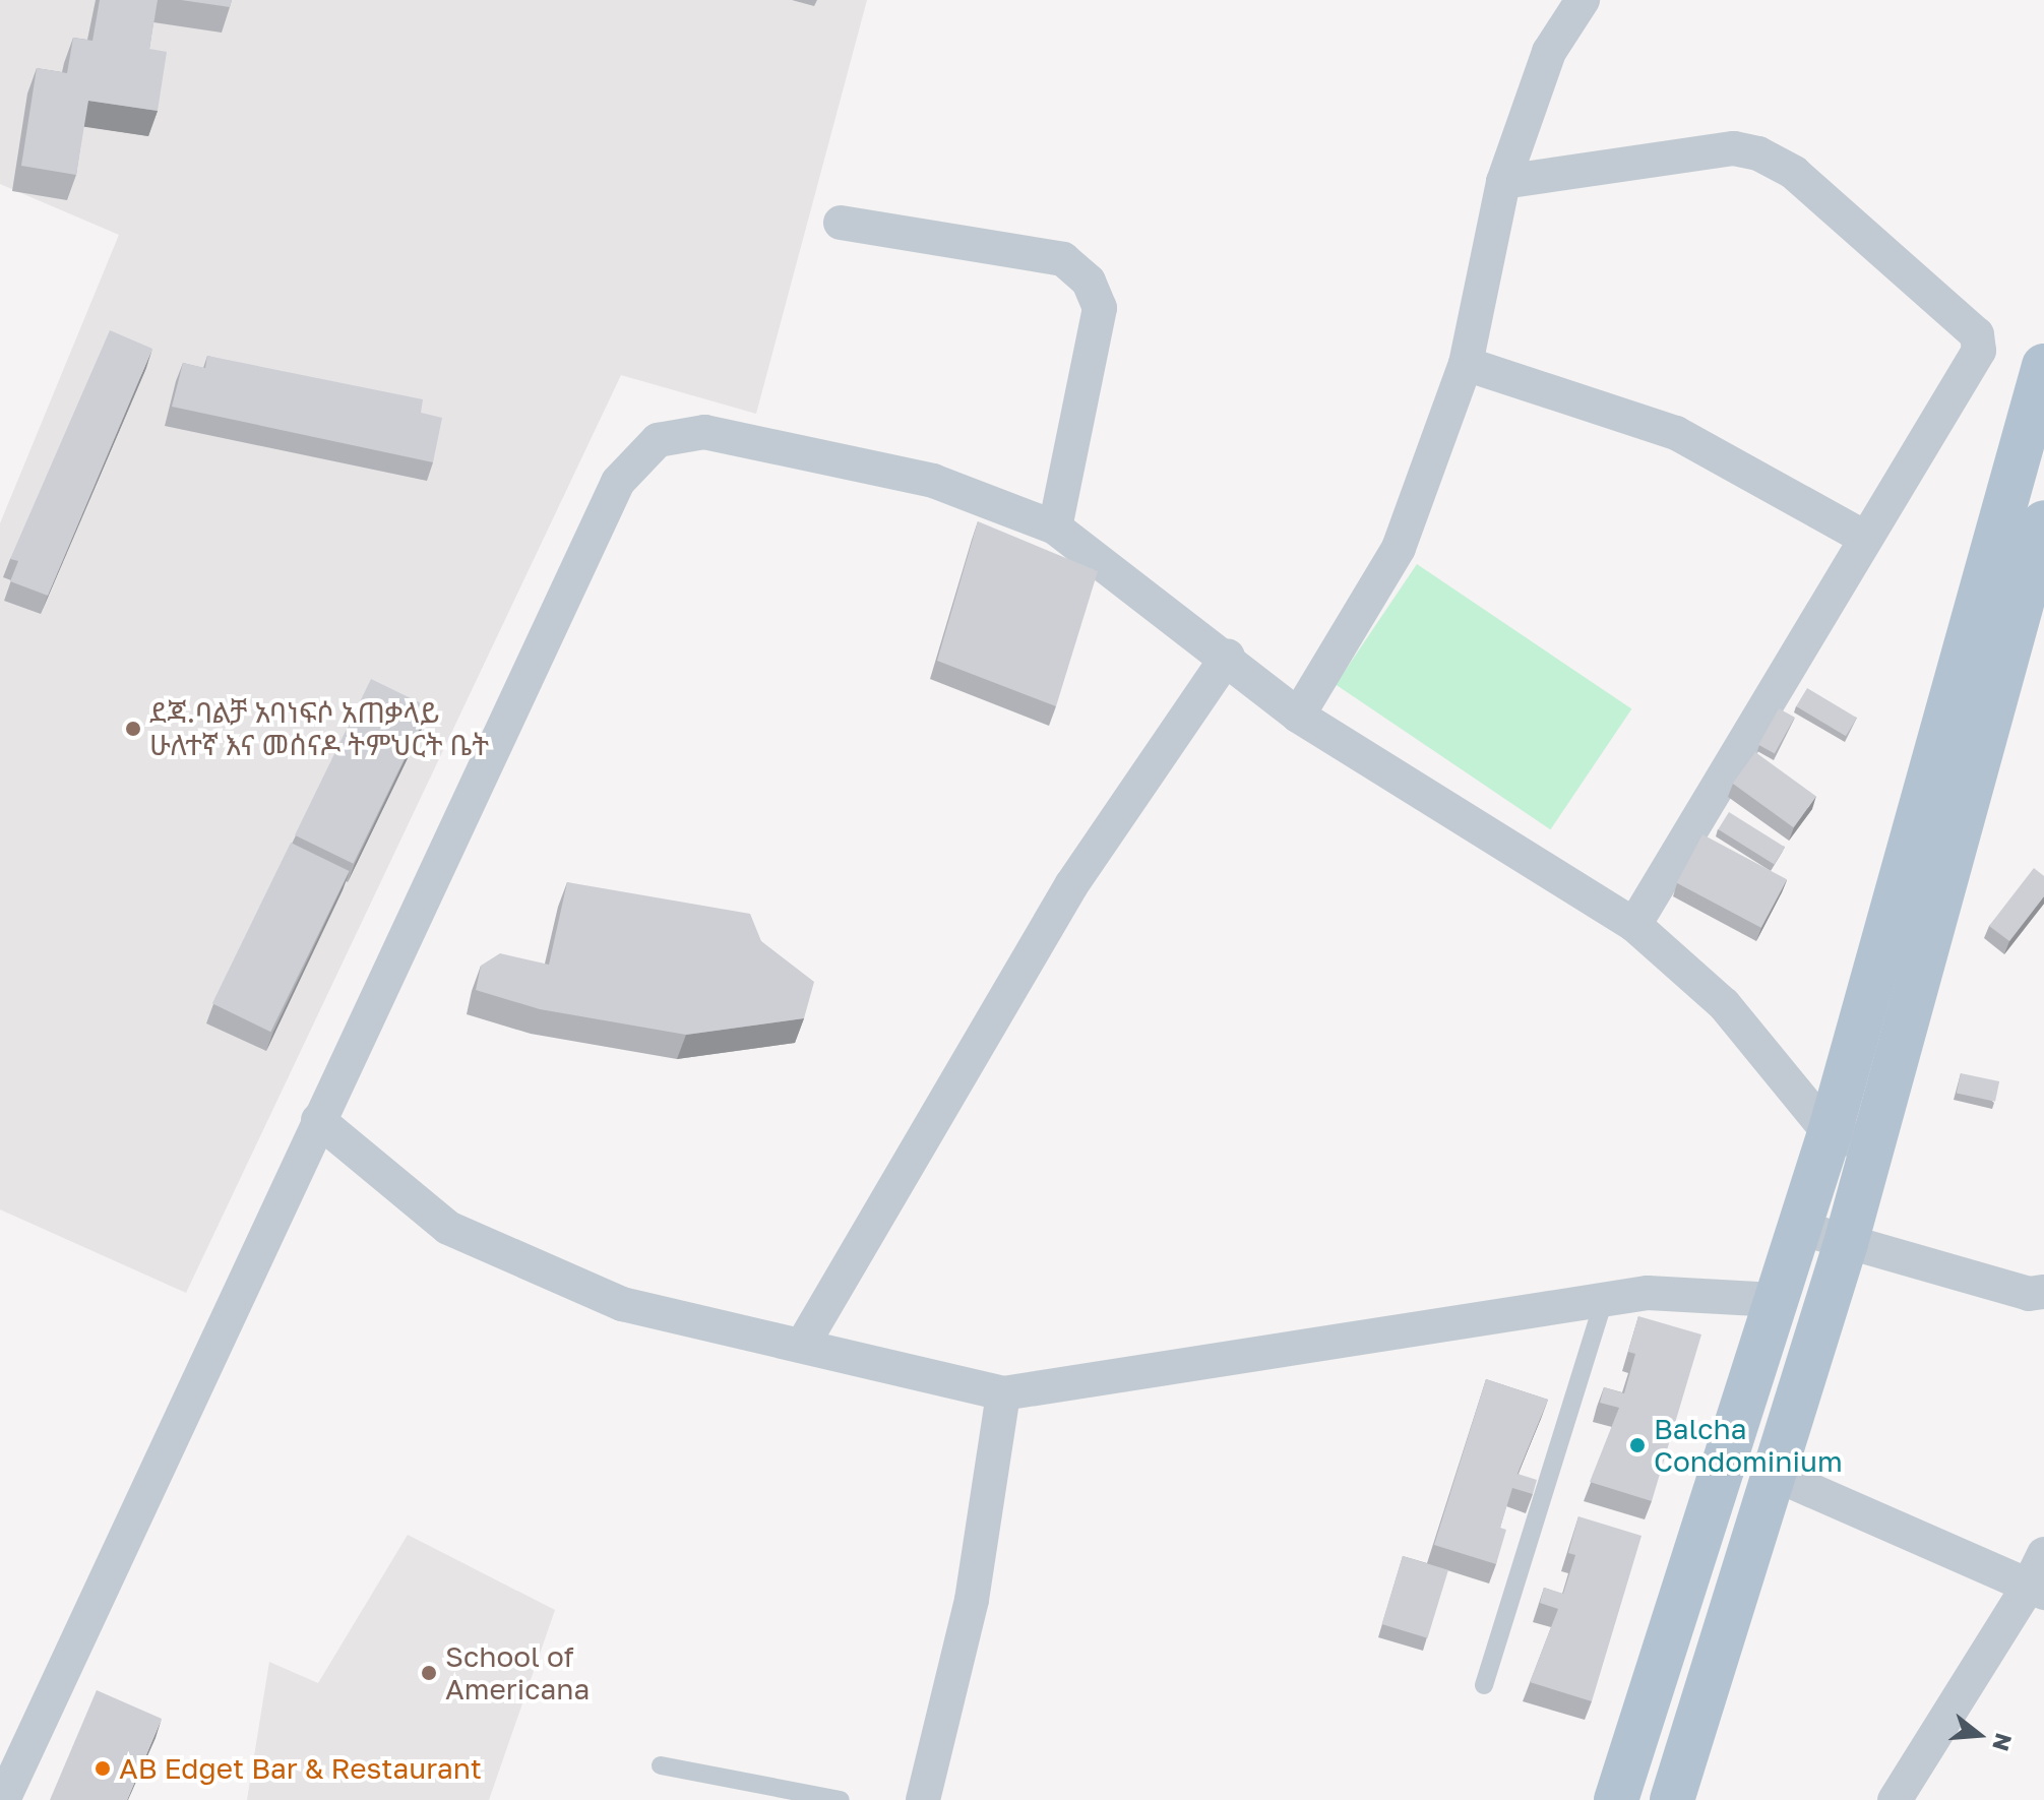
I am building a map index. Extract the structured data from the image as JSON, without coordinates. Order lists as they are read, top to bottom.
{
  "places": [
    "ደጃ.ባልቻ አባነፍሶ አጠቃላይ ሁለተኛ እና መሰናዶ ትምህርት ቤት",
    "Balcha Condominium",
    "School of Americana",
    "AB Edget Bar & Restaurant"
  ],
  "north": "right"
}
